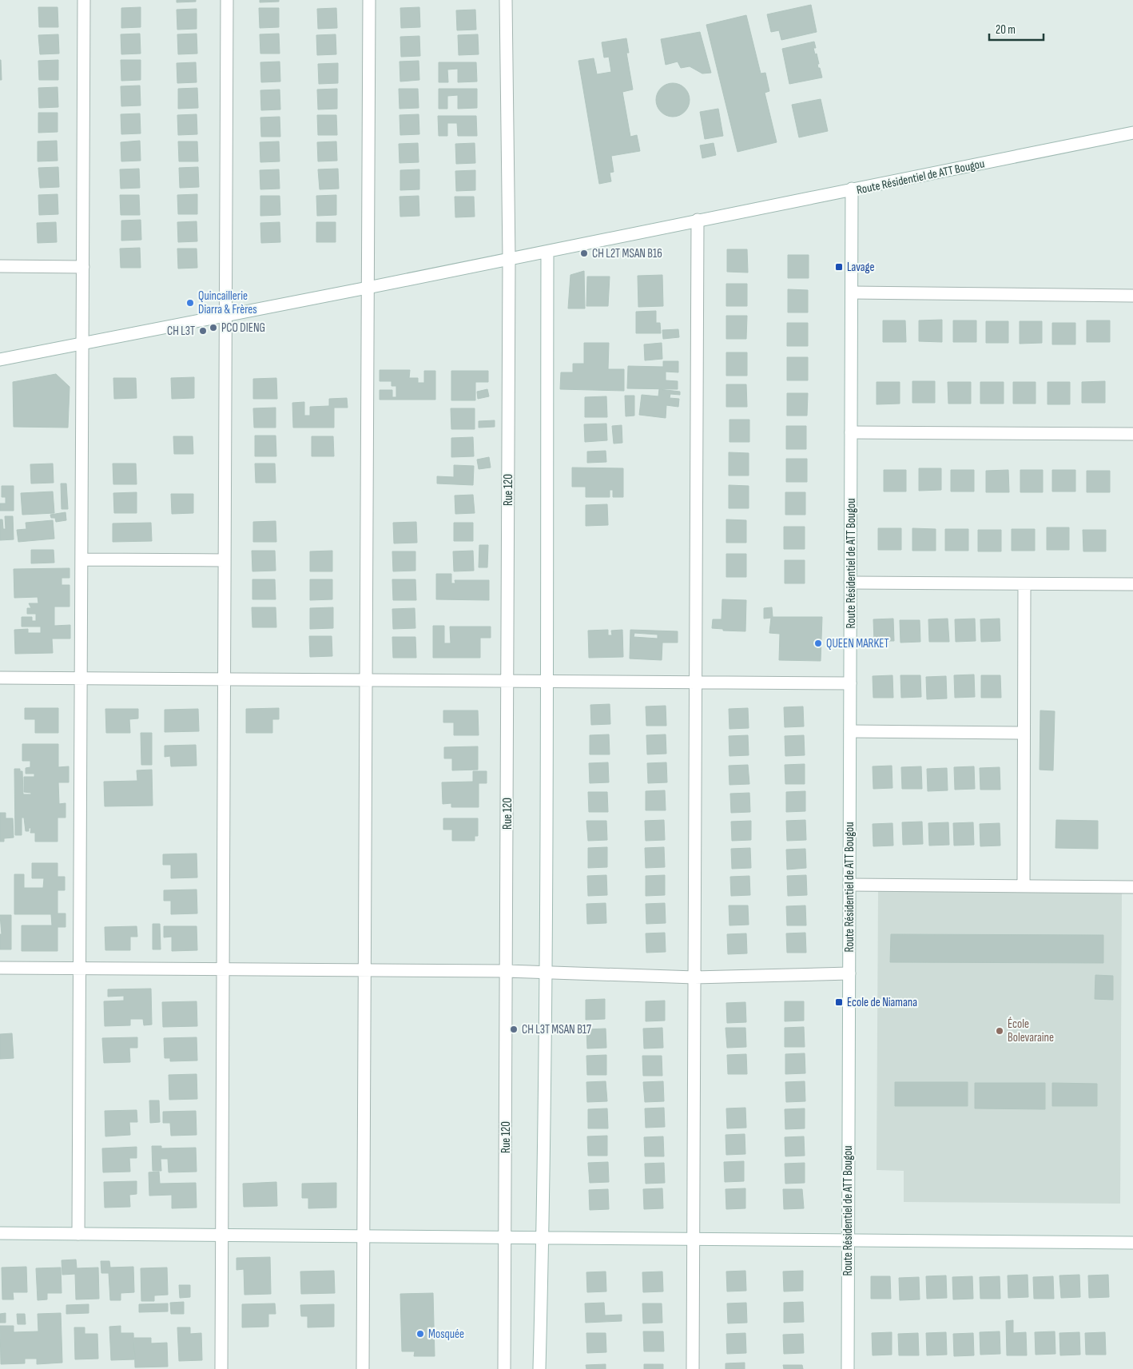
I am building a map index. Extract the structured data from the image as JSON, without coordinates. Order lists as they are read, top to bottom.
{
  "streets": {
    "street": ["Route Résidentiel de ATT Bougou", "Rue 120"]
  },
  "places": {
    "other": [
      "CH L2T MSAN B16",
      "Quincaillerie Diarra & Frères",
      "PCO DIENG",
      "CH L3T",
      "QUEEN MARKET",
      "CH L3T MSAN B17",
      "École Bolevaraine",
      "Mosquée"
    ],
    "transit": ["Lavage", "Ecole de Niamana"]
  },
  "scale_bar": "20 m"
}
